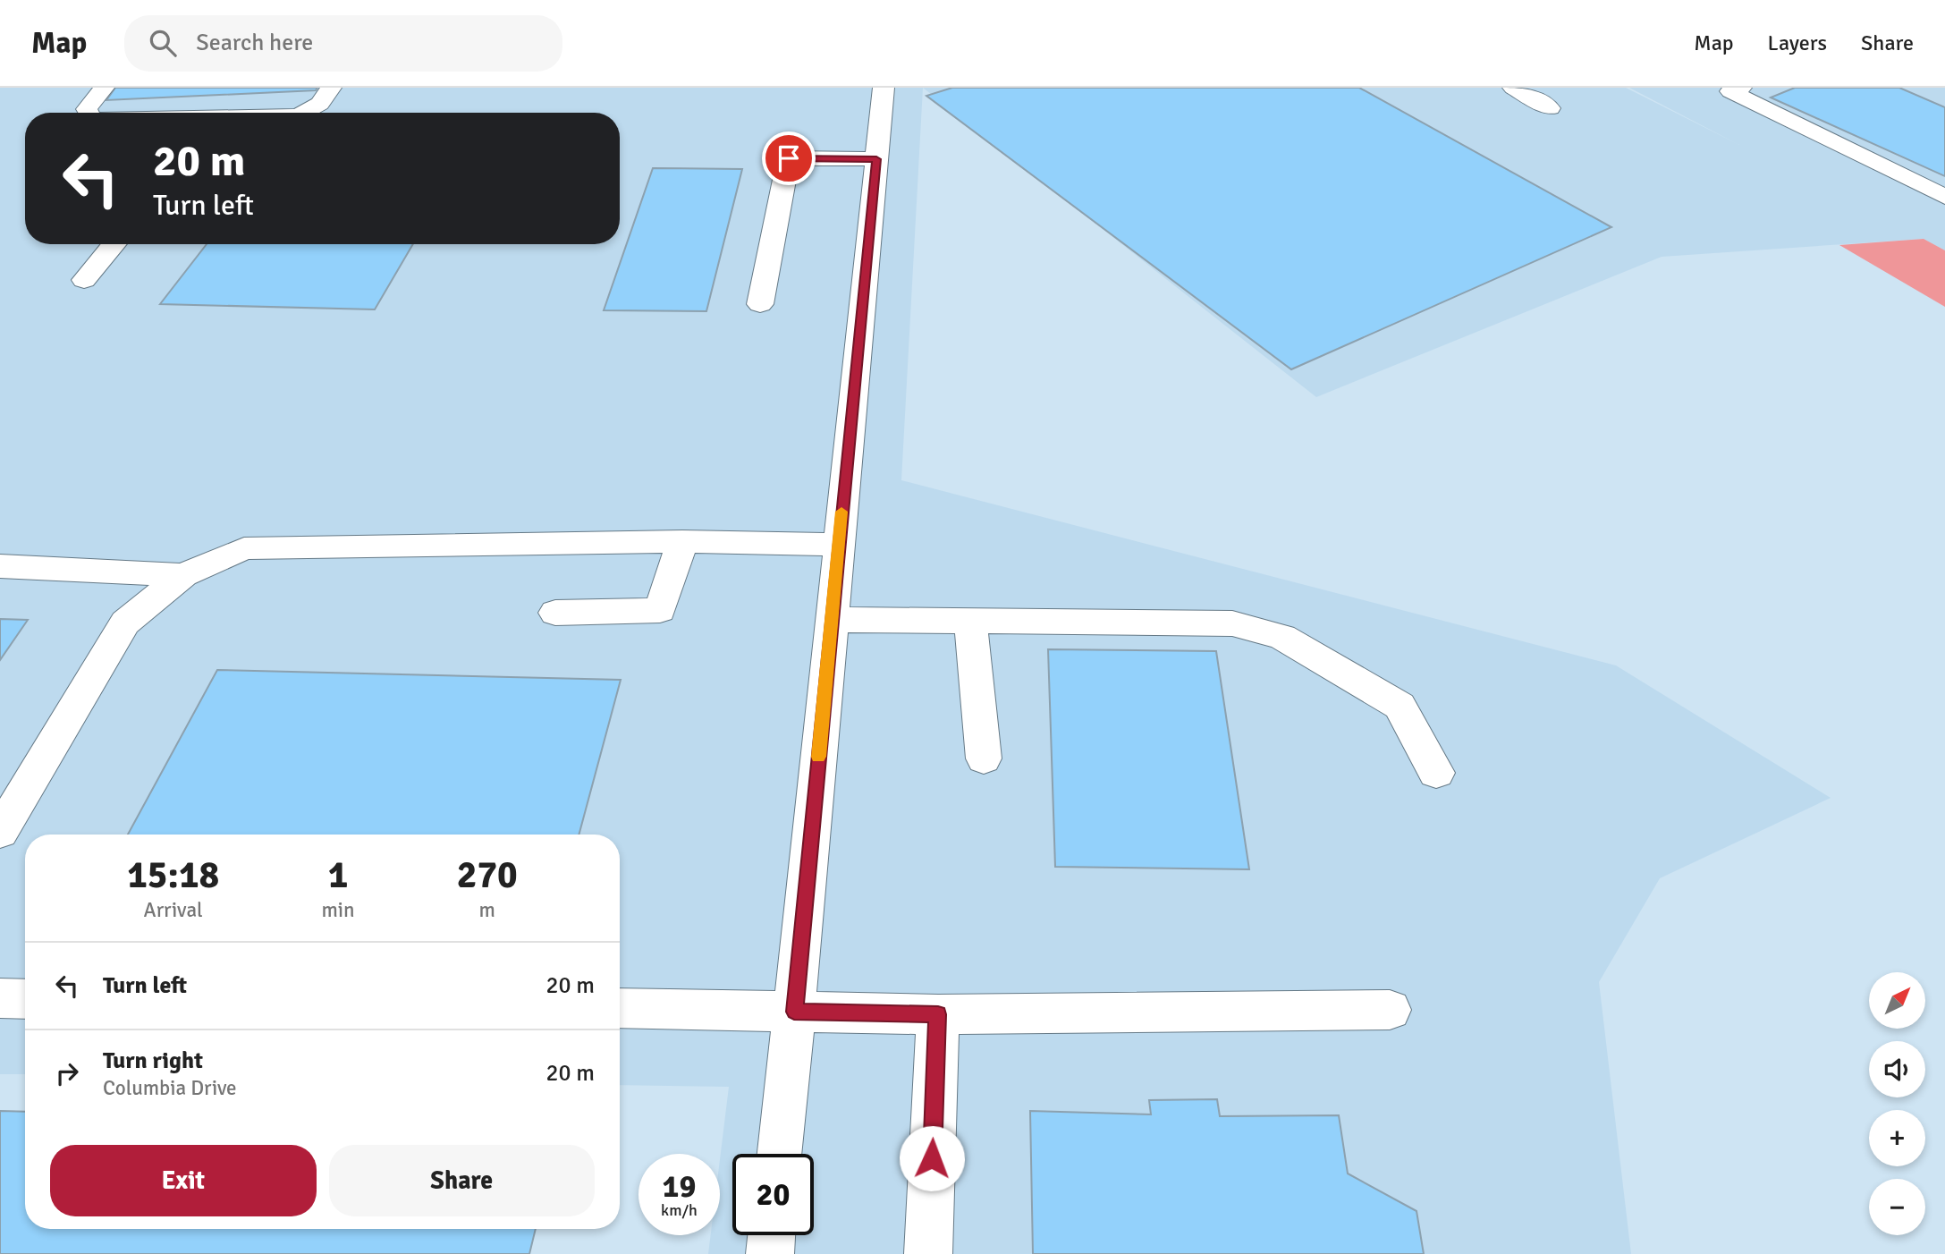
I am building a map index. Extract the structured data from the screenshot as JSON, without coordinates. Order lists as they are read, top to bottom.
{
  "north": "top right",
  "page": {
    "header": "Map",
    "search": "Search here",
    "nav": ["Map", "Layers", "Share"],
    "turn": ["20 m", "Turn left"],
    "eta": [
      "15:18",
      "Arrival",
      "1",
      "min",
      "270",
      "m"
    ],
    "list": [
      {
        "name": "Turn left",
        "value": "20 m"
      },
      {
        "name": "Turn right",
        "note": "Columbia Drive",
        "value": "20 m"
      }
    ],
    "map_buttons": ["+", "−"],
    "buttons": ["Exit", "Share"],
    "speed": "19 km/h",
    "limit": "20"
  }
}
